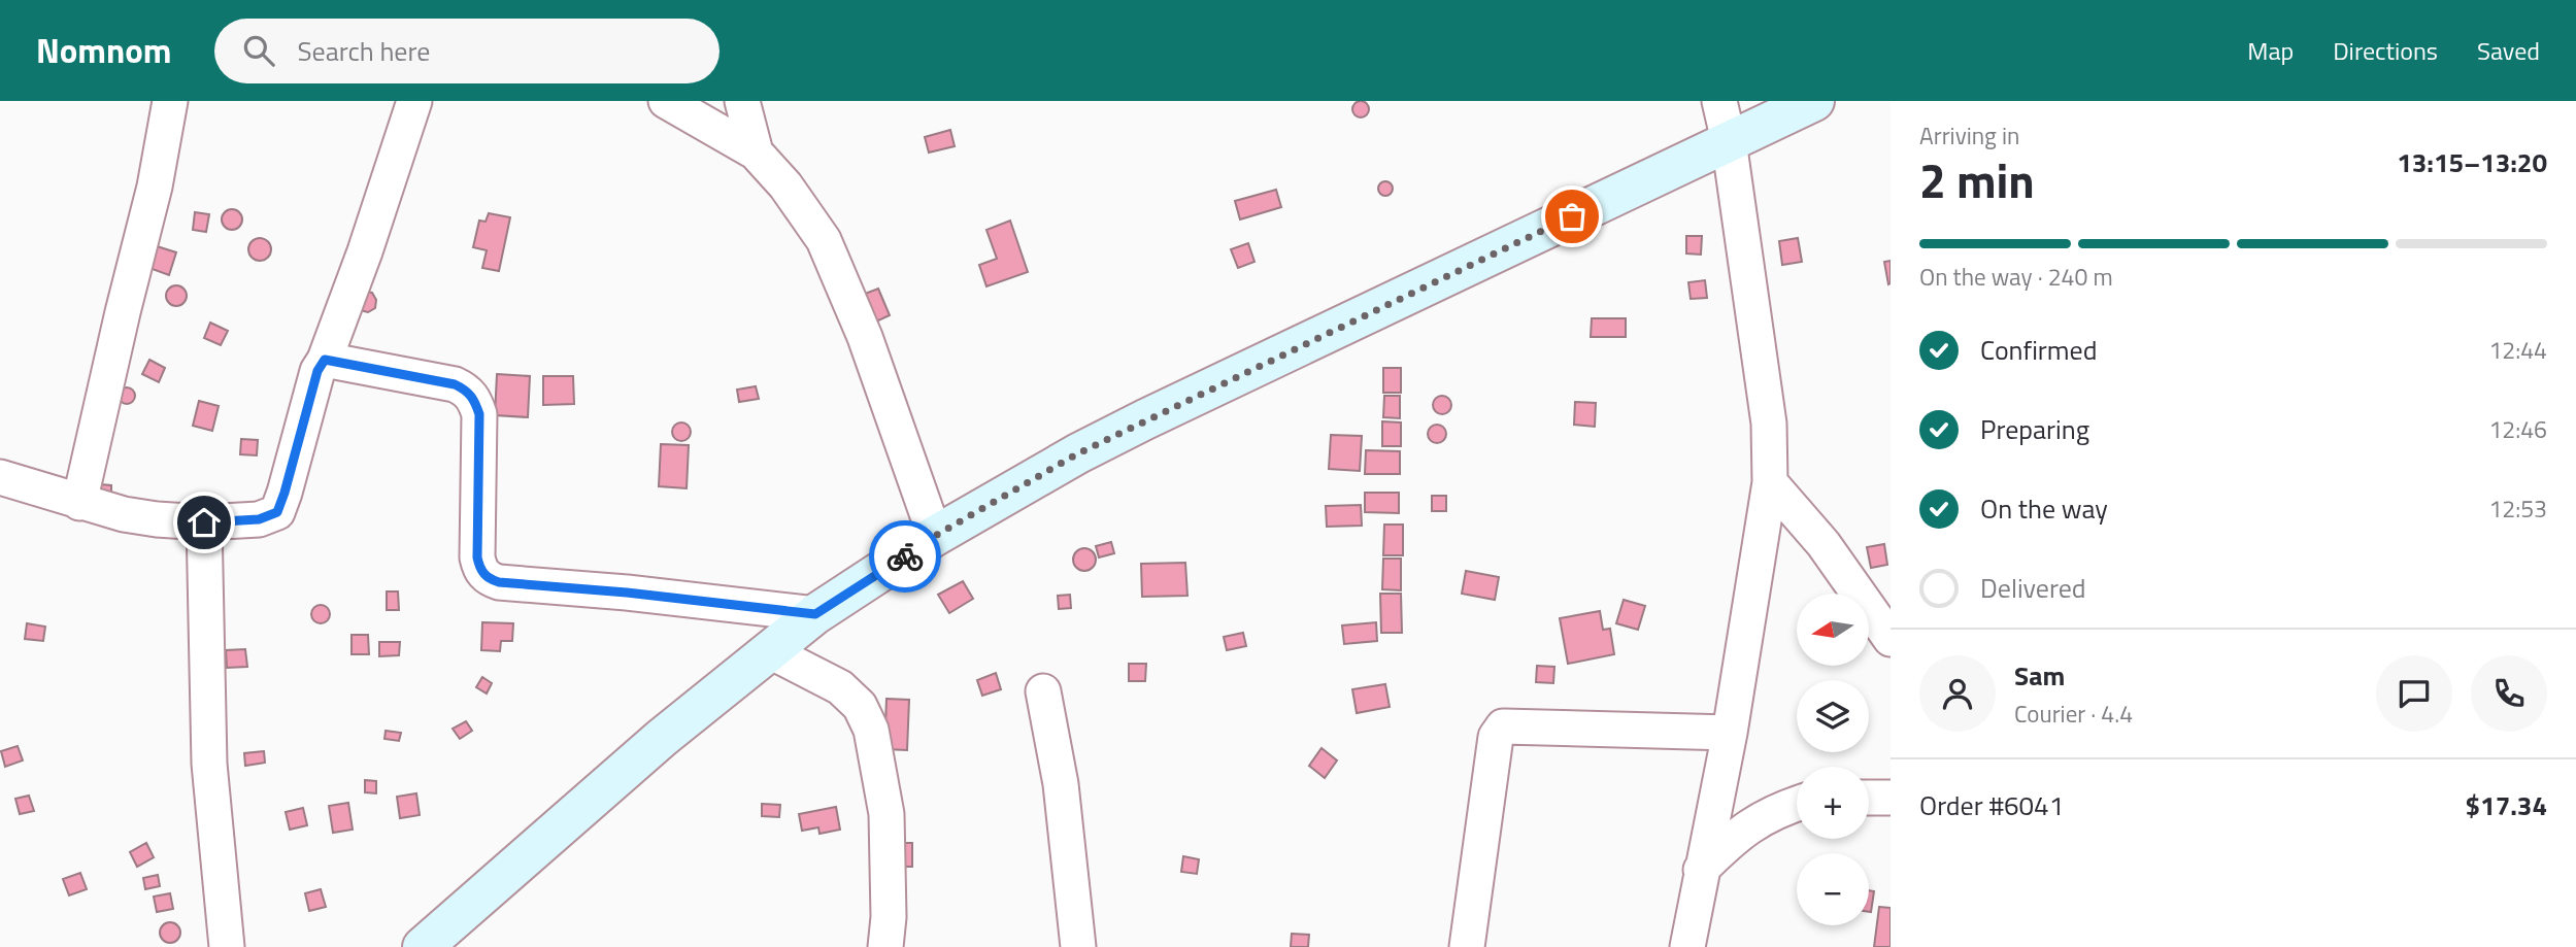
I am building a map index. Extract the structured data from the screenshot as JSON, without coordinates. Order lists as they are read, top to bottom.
{
  "north": "left",
  "page": {
    "header": "Nomnom",
    "search": "Search here",
    "nav": ["Map", "Directions", "Saved"],
    "heading": ["2 min", "Arriving in", "13:15–13:20"],
    "panel": [
      "Sam",
      "Courier · 4.4",
      "Order #6041",
      "$17.34"
    ],
    "bar": "On the way · 240 m",
    "list": [
      ["Confirmed", "12:44"],
      ["Preparing", "12:46"],
      ["On the way", "12:53"],
      "Delivered"
    ],
    "map_buttons": ["+", "−"]
  }
}
